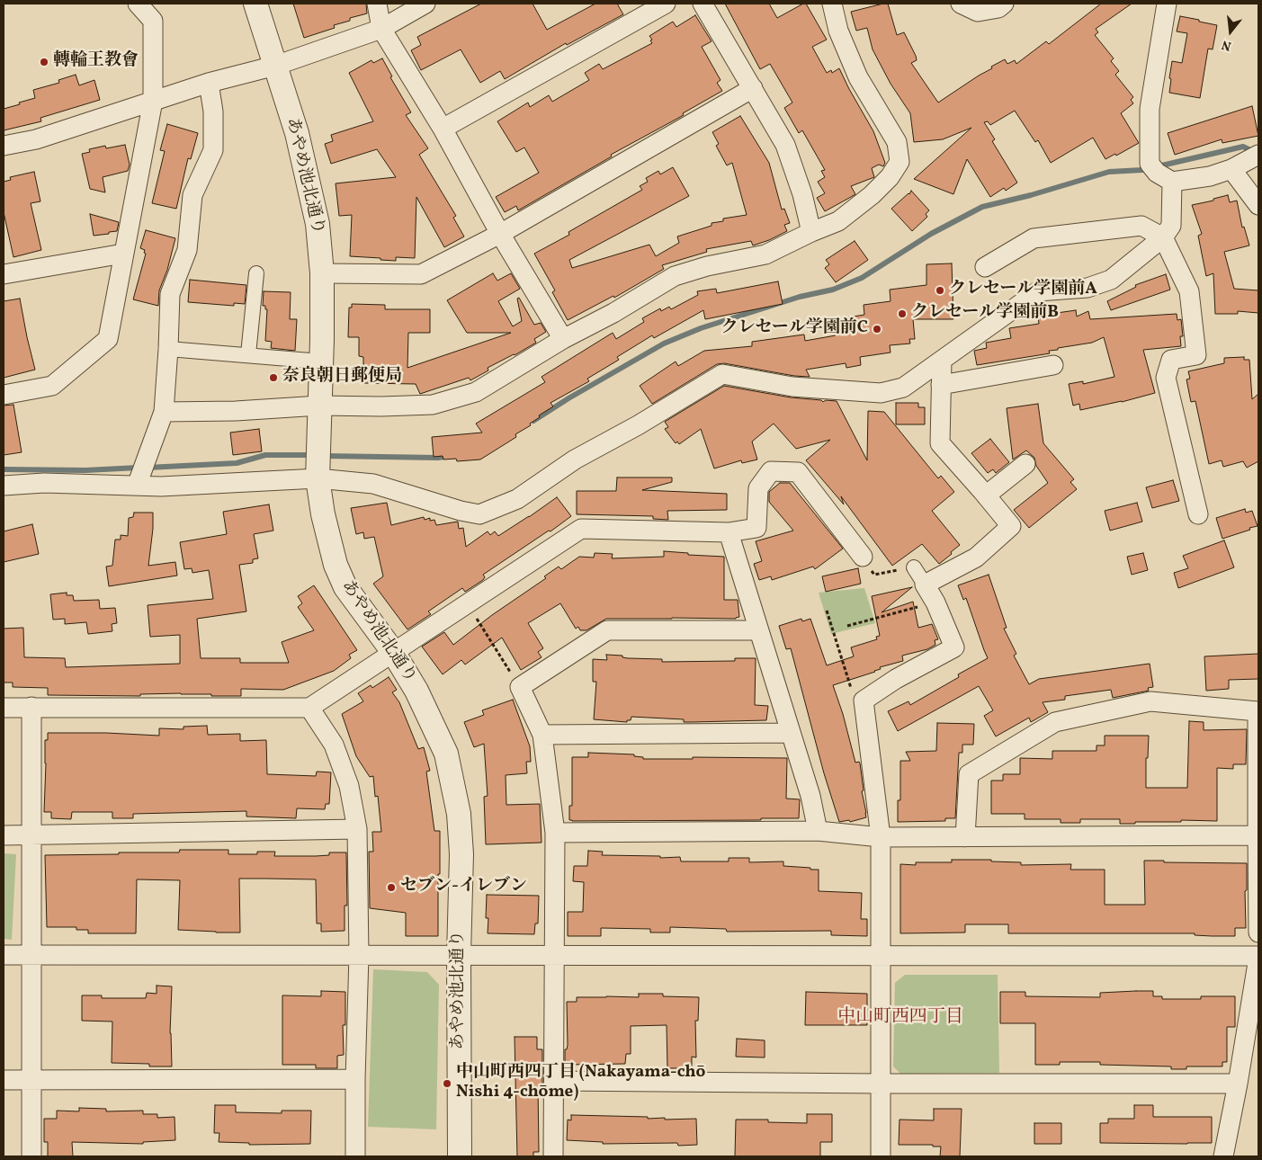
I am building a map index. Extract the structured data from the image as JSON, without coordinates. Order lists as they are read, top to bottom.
{
  "streets": {
    "street": ["あやめ池北通り"]
  },
  "districts": ["中山町西四丁目"],
  "places": [
    "轉輪王教會",
    "クレセール学園前A",
    "クレセール学園前B",
    "クレセール学園前C",
    "奈良朝日郵便局",
    "セブン-イレブン",
    "中山町西四丁目 (Nakayama-chō Nishi 4-chōme)"
  ],
  "north": "bottom"
}
